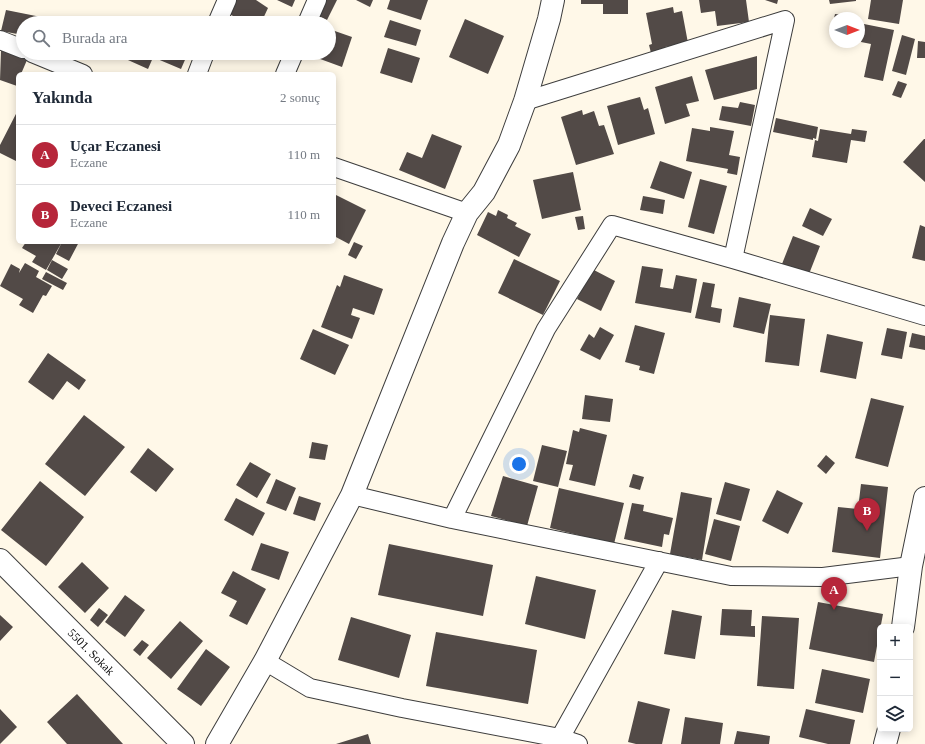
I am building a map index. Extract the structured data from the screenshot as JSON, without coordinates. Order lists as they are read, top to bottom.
{
  "streets": {
    "street": ["5501. Sokak"]
  },
  "north": "right",
  "page": {
    "search": "Burada ara",
    "heading": ["Yakında", "2 sonuç"],
    "list": [
      {
        "mark": "A",
        "name": "Uçar Eczanesi",
        "note": "Eczane",
        "value": "110 m"
      },
      {
        "mark": "B",
        "name": "Deveci Eczanesi",
        "note": "Eczane",
        "value": "110 m"
      }
    ],
    "pins": ["B", "A"],
    "map_buttons": ["+", "−"]
  }
}
